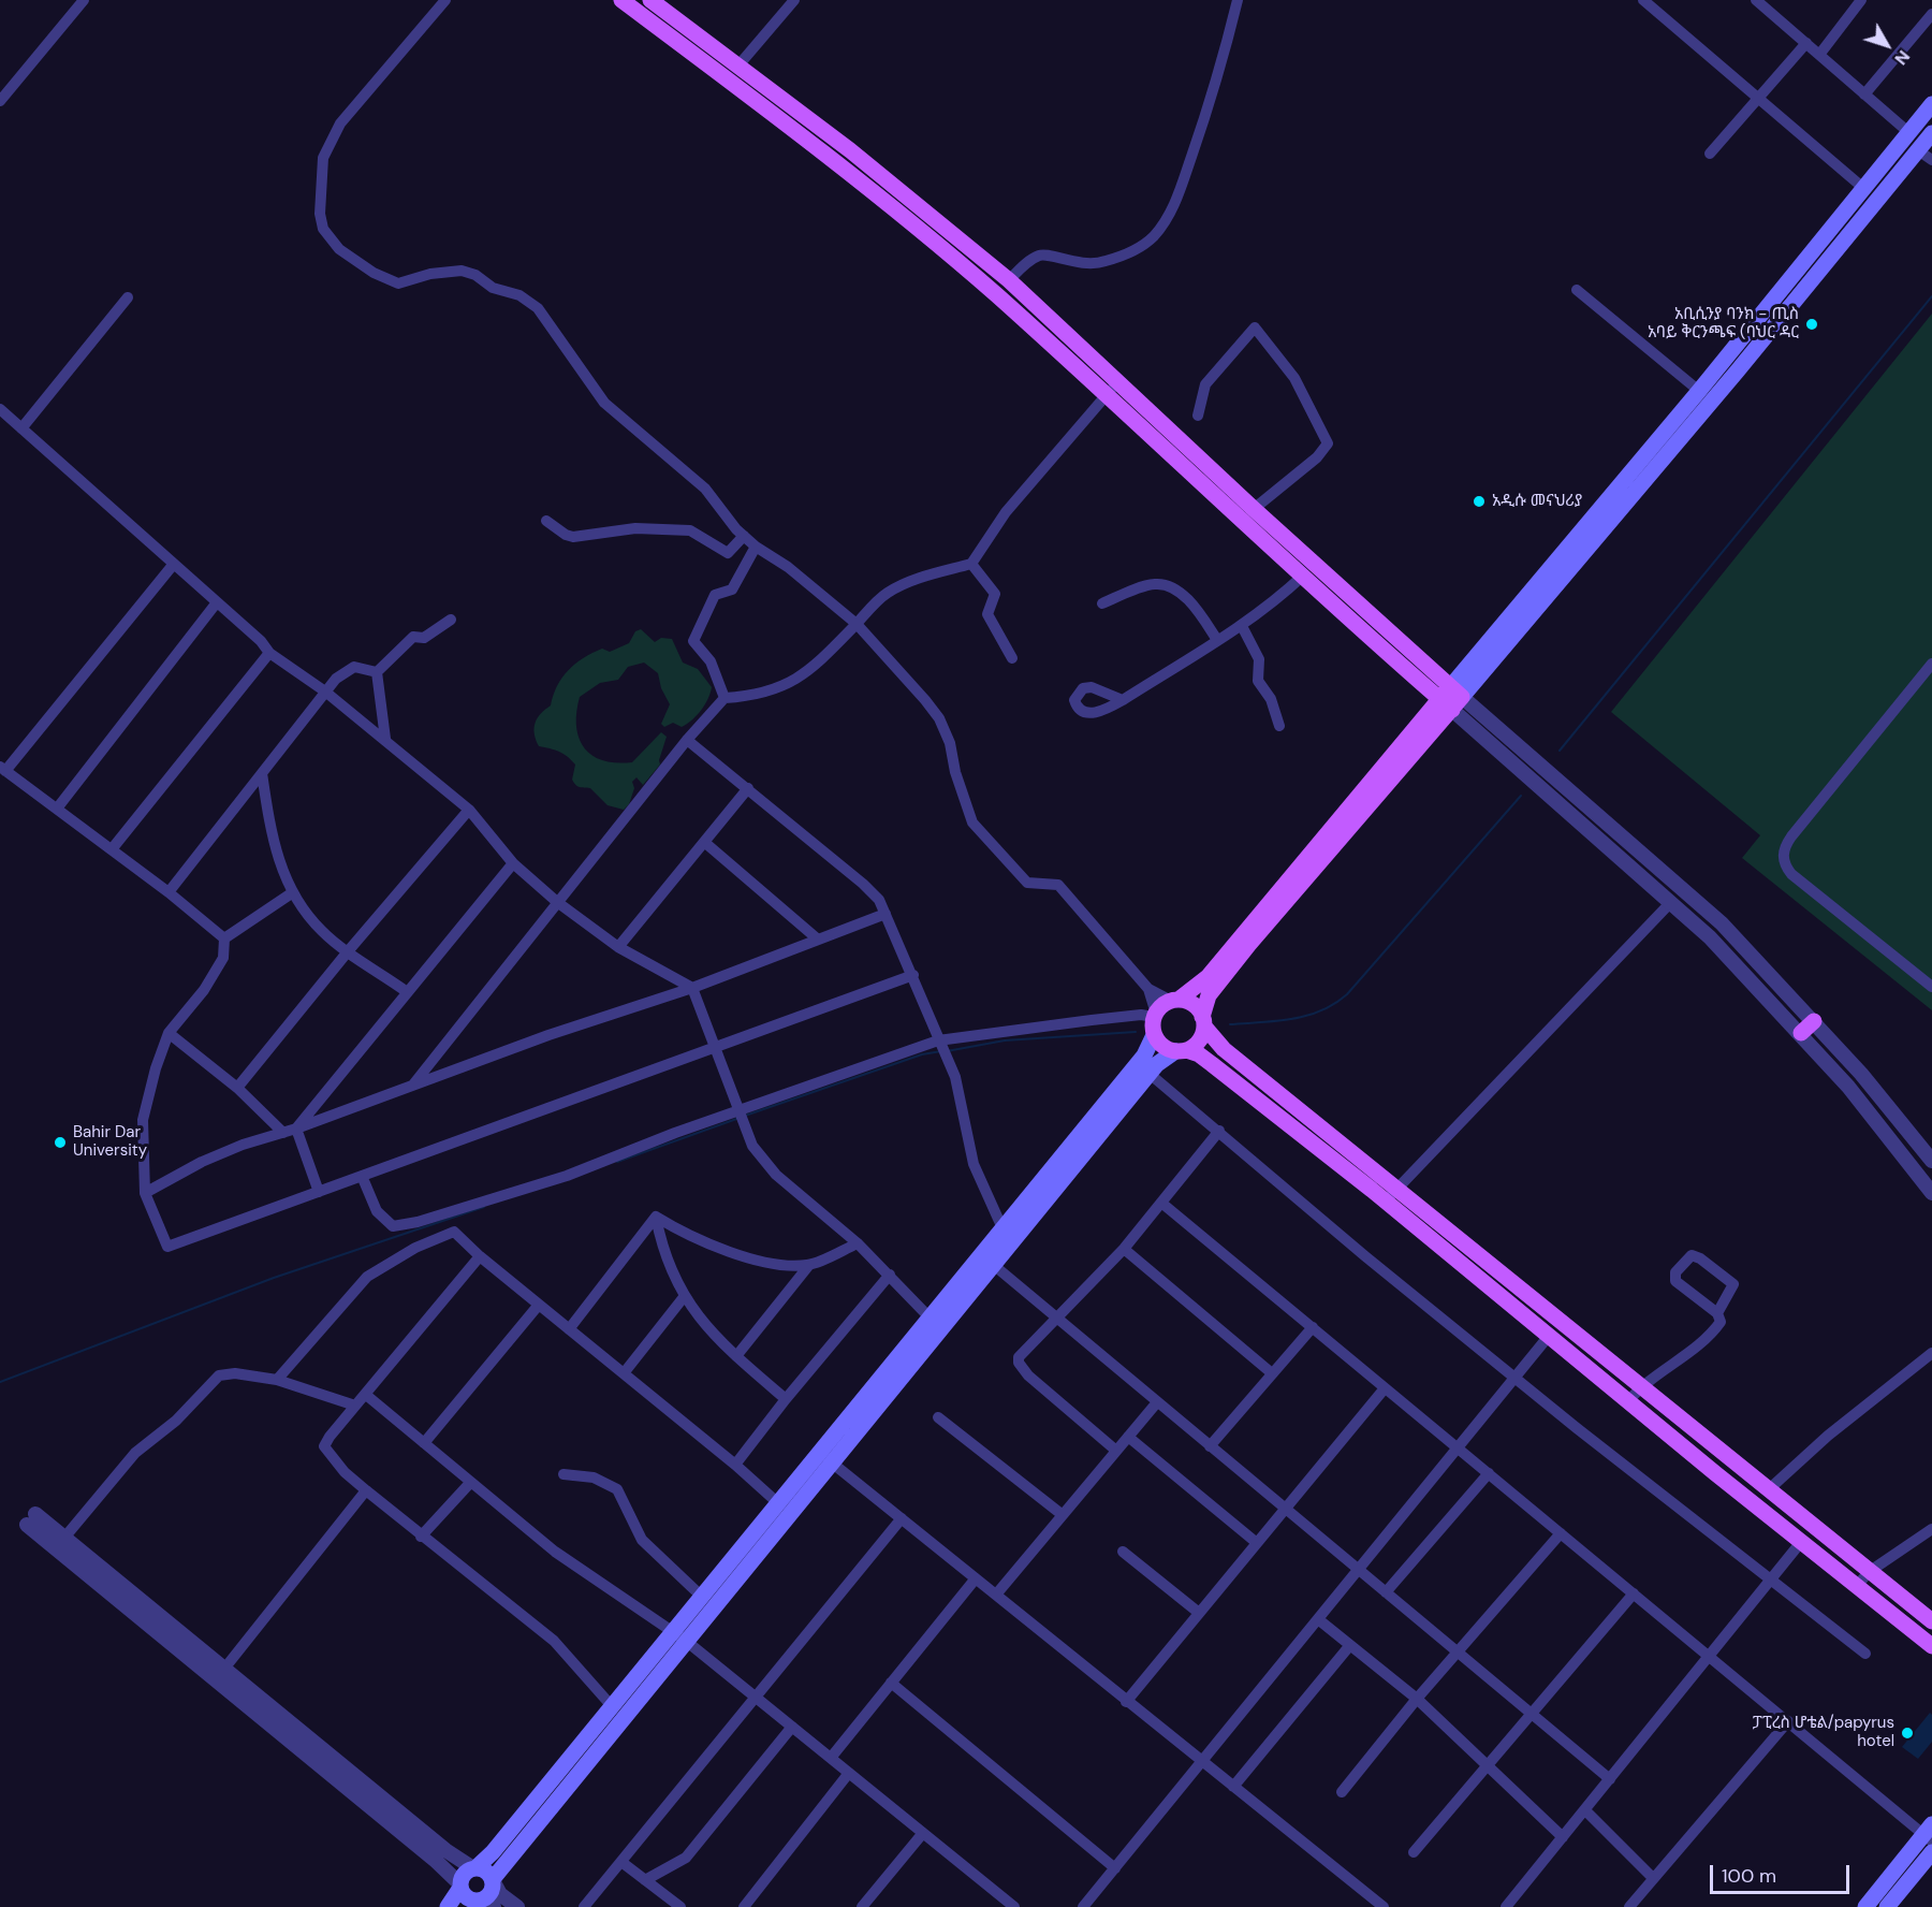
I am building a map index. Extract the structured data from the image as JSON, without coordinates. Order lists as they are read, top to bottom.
{
  "places": [
    "አቢሲንያ ባንክ - ጢስ አባይ ቅርንጫፍ (ባህር ዳር",
    "አዲሱ መናህሪያ",
    "Bahir Dar University",
    "ፓፒረስ ሆቴል/papyrus hotel"
  ],
  "scale_bar": "100 m",
  "north": "bottom right"
}
